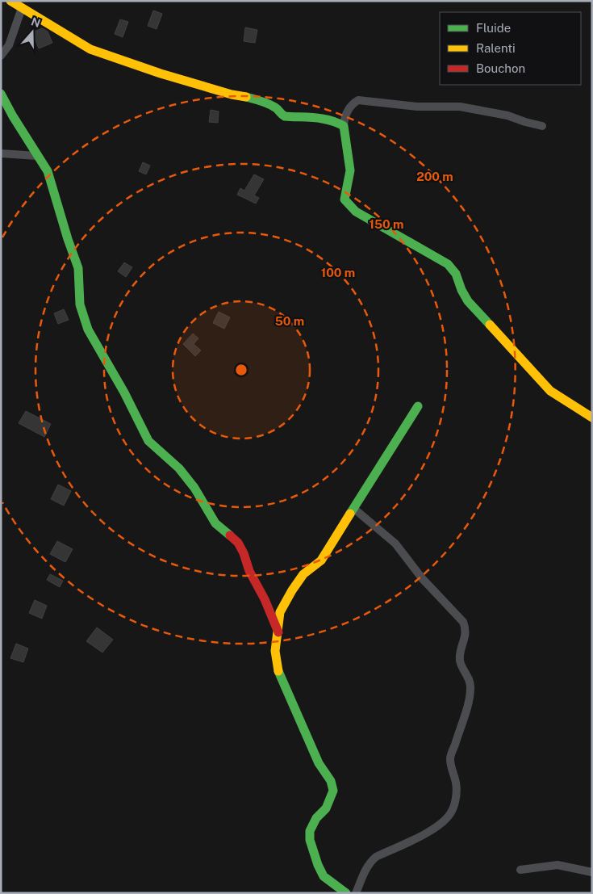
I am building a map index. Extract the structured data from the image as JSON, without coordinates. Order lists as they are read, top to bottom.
{
  "legend": ["Fluide", "Ralenti", "Bouchon"],
  "north": "top",
  "rings": [
    "200 m",
    "150 m",
    "100 m",
    "50 m"
  ]
}
